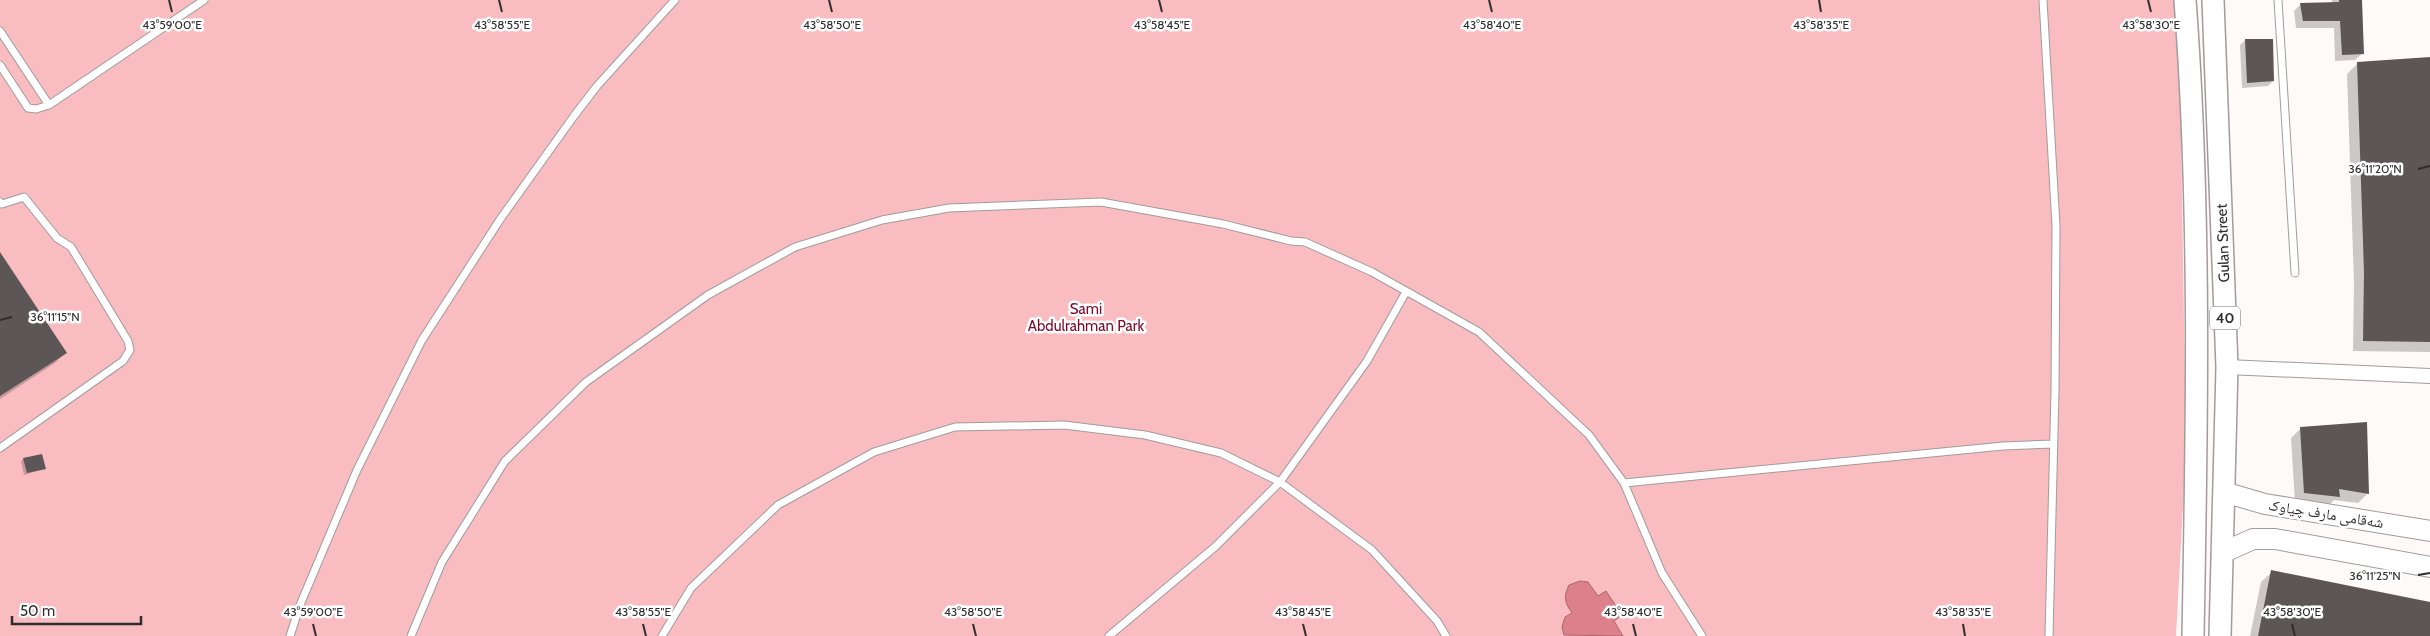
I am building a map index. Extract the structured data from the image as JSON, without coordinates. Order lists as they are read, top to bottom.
{
  "streets": {
    "main road": ["Gulan Street", "40"],
    "street": ["شەقامی مارف چیاوک"]
  },
  "crossings": [
    ["Gulan Street", "شەقامی مارف چیاوک"]
  ],
  "parks": ["Sami Abdulrahman Park"],
  "scale_bar": "50 m",
  "coordinates": [
    "43°59'00\"E",
    "43°58'55\"E",
    "43°58'50\"E",
    "43°58'45\"E",
    "43°58'40\"E",
    "43°58'35\"E",
    "43°58'30\"E",
    "36°11'20\"N",
    "36°11'15\"N",
    "36°11'25\"N"
  ]
}
